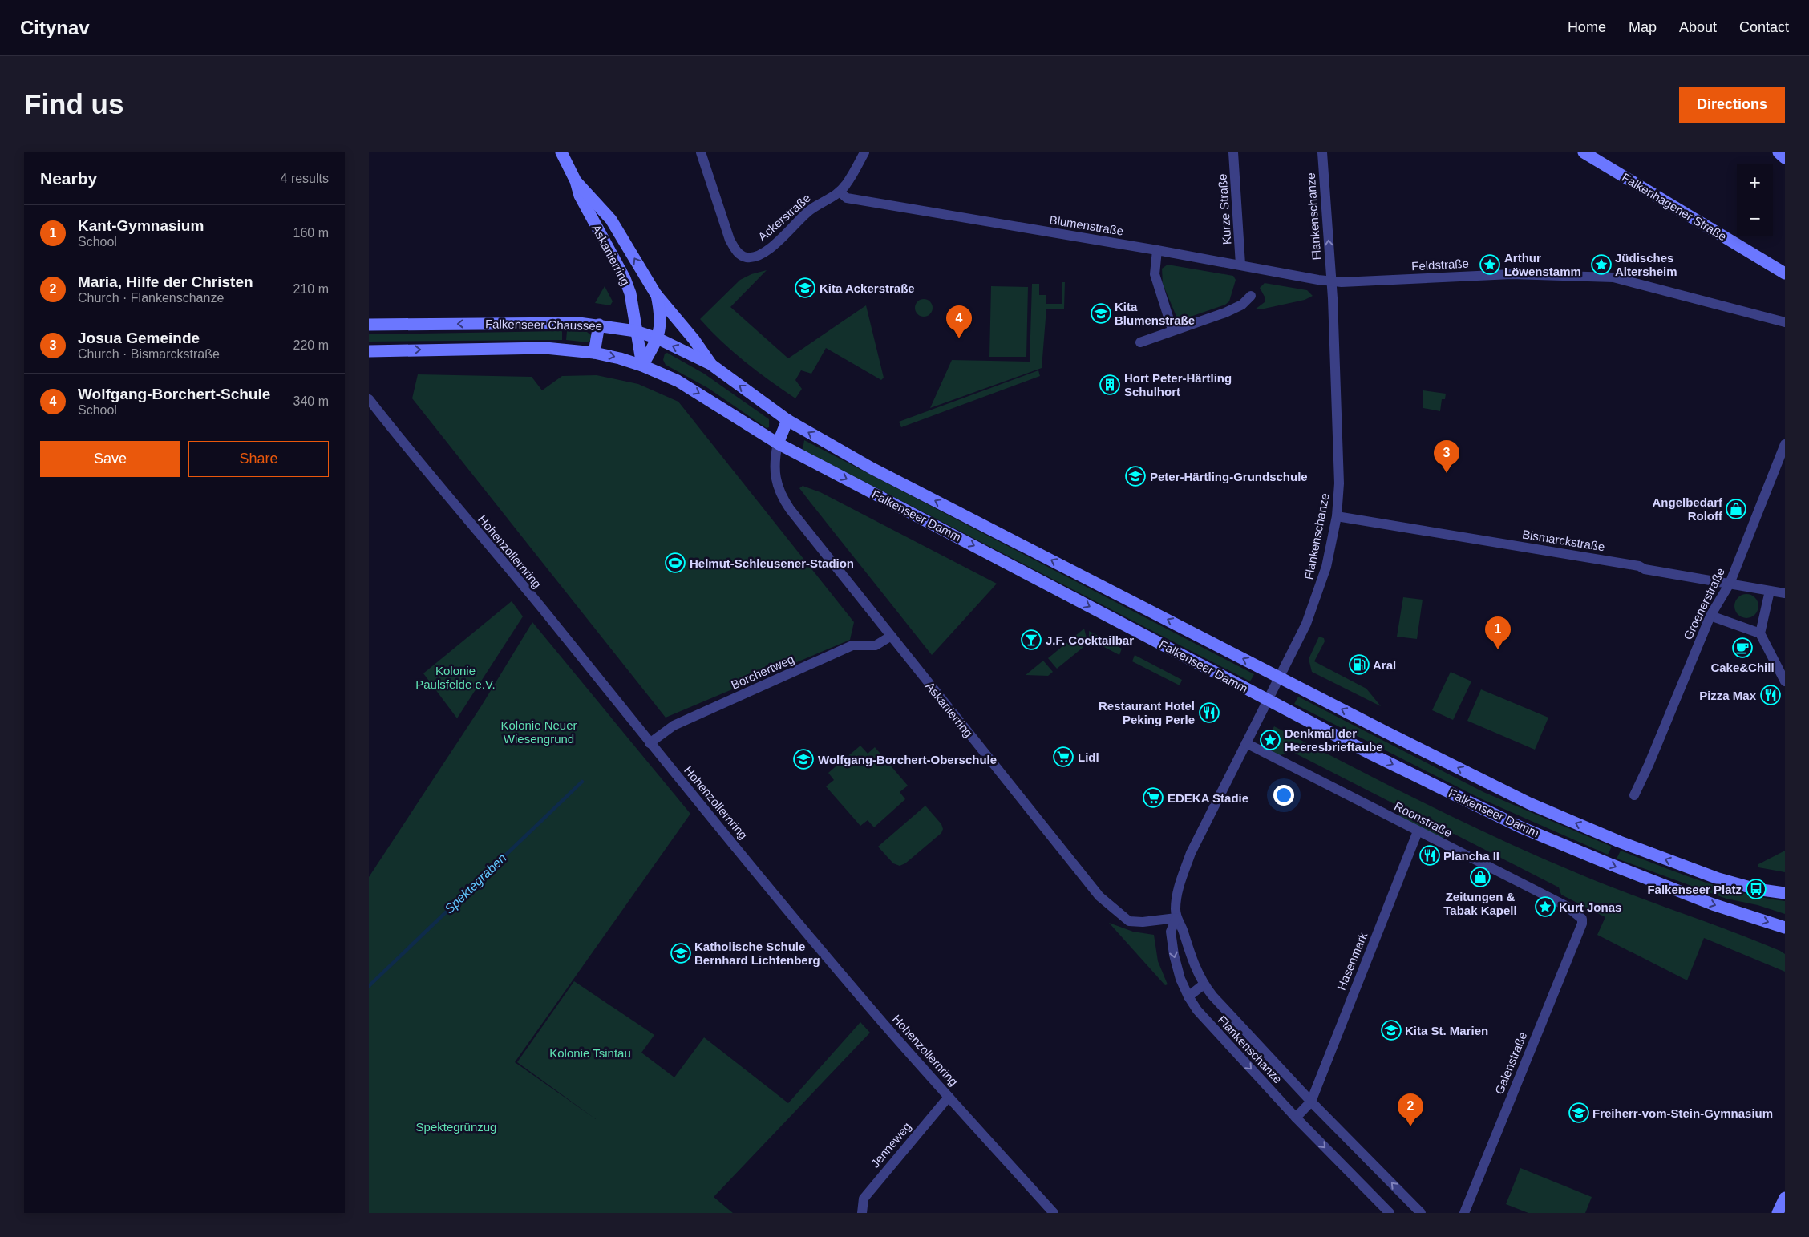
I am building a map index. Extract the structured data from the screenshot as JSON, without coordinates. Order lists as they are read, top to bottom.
{
  "streets": {
    "main road": [
      "Falkenhagener Straße",
      "Askanierring",
      "Falkenseer Chaussee",
      "Falkenseer Damm"
    ],
    "street": [
      "Kurze Straße",
      "Flankenschanze",
      "Ackerstraße",
      "Blumenstraße",
      "Feldstraße",
      "Bismarckstraße",
      "Hohenzollernring",
      "Groenerstraße",
      "Borchertweg",
      "Roonstraße",
      "Hasenmark",
      "Galenstraße",
      "Jenneweg"
    ]
  },
  "crossings": [
    ["Kurze Straße", "Blumenstraße"],
    ["Flankenschanze", "Blumenstraße"],
    ["Flankenschanze", "Askanierring"],
    ["Flankenschanze", "Feldstraße"],
    ["Flankenschanze", "Falkenseer Damm"],
    ["Flankenschanze", "Bismarckstraße"],
    ["Flankenschanze", "Roonstraße"],
    ["Flankenschanze", "Hasenmark"],
    ["Ackerstraße", "Blumenstraße"],
    ["Blumenstraße", "Feldstraße"],
    ["Askanierring", "Falkenseer Chaussee"],
    ["Askanierring", "Falkenseer Damm"],
    ["Askanierring", "Borchertweg"],
    ["Falkenseer Chaussee", "Falkenseer Damm"],
    ["Bismarckstraße", "Groenerstraße"],
    ["Hohenzollernring", "Borchertweg"],
    ["Hohenzollernring", "Jenneweg"],
    ["Roonstraße", "Hasenmark"],
    ["Roonstraße", "Galenstraße"]
  ],
  "water": ["Spektegraben"],
  "parks": [
    "Kolonie Paulsfelde e.V.",
    "Kolonie Neuer Wiesengrund",
    "Kolonie Tsintau",
    "Spektegrünzug"
  ],
  "places": {
    "place": [
      "Arthur Löwenstamm",
      "Jüdisches Altersheim",
      "Denkmal der Heeresbrieftaube",
      "Kurt Jonas"
    ],
    "school or university": [
      "Kita Ackerstraße",
      "Kita Blumenstraße",
      "Peter-Härtling-Grundschule",
      "Wolfgang-Borchert-Oberschule",
      "Katholische Schule Bernhard Lichtenberg",
      "Kita St. Marien",
      "Freiherr-vom-Stein-Gymnasium"
    ],
    "building": ["Hort Peter-Härtling Schulhort"],
    "shop": ["Angelbedarf Roloff", "Zeitungen & Tabak Kapell"],
    "sports": ["Helmut-Schleusener-Stadion"],
    "bar": ["J.F. Cocktailbar"],
    "cafe": ["Cake&Chill"],
    "fuel station": ["Aral"],
    "restaurant": ["Pizza Max", "Restaurant Hotel Peking Perle", "Plancha II"],
    "supermarket": ["Lidl", "EDEKA Stadie"],
    "bus stop": ["Falkenseer Platz"]
  },
  "page": {
    "header": "Citynav",
    "nav": [
      "Home",
      "Map",
      "About",
      "Contact"
    ],
    "buttons": [
      "Directions",
      ["Save", "Share"]
    ],
    "title": "Find us",
    "heading": ["Nearby", "4 results"],
    "map_buttons": ["+", "−"],
    "list": [
      {
        "mark": "1",
        "name": "Kant-Gymnasium",
        "note": "School",
        "value": "160 m"
      },
      {
        "mark": "2",
        "name": "Maria, Hilfe der Christen",
        "note": "Church · Flankenschanze",
        "value": "210 m"
      },
      {
        "mark": "3",
        "name": "Josua Gemeinde",
        "note": "Church · Bismarckstraße",
        "value": "220 m"
      },
      {
        "mark": "4",
        "name": "Wolfgang-Borchert-Schule",
        "note": "School",
        "value": "340 m"
      }
    ],
    "pins": [
      "4",
      "3",
      "1",
      "2"
    ]
  }
}
